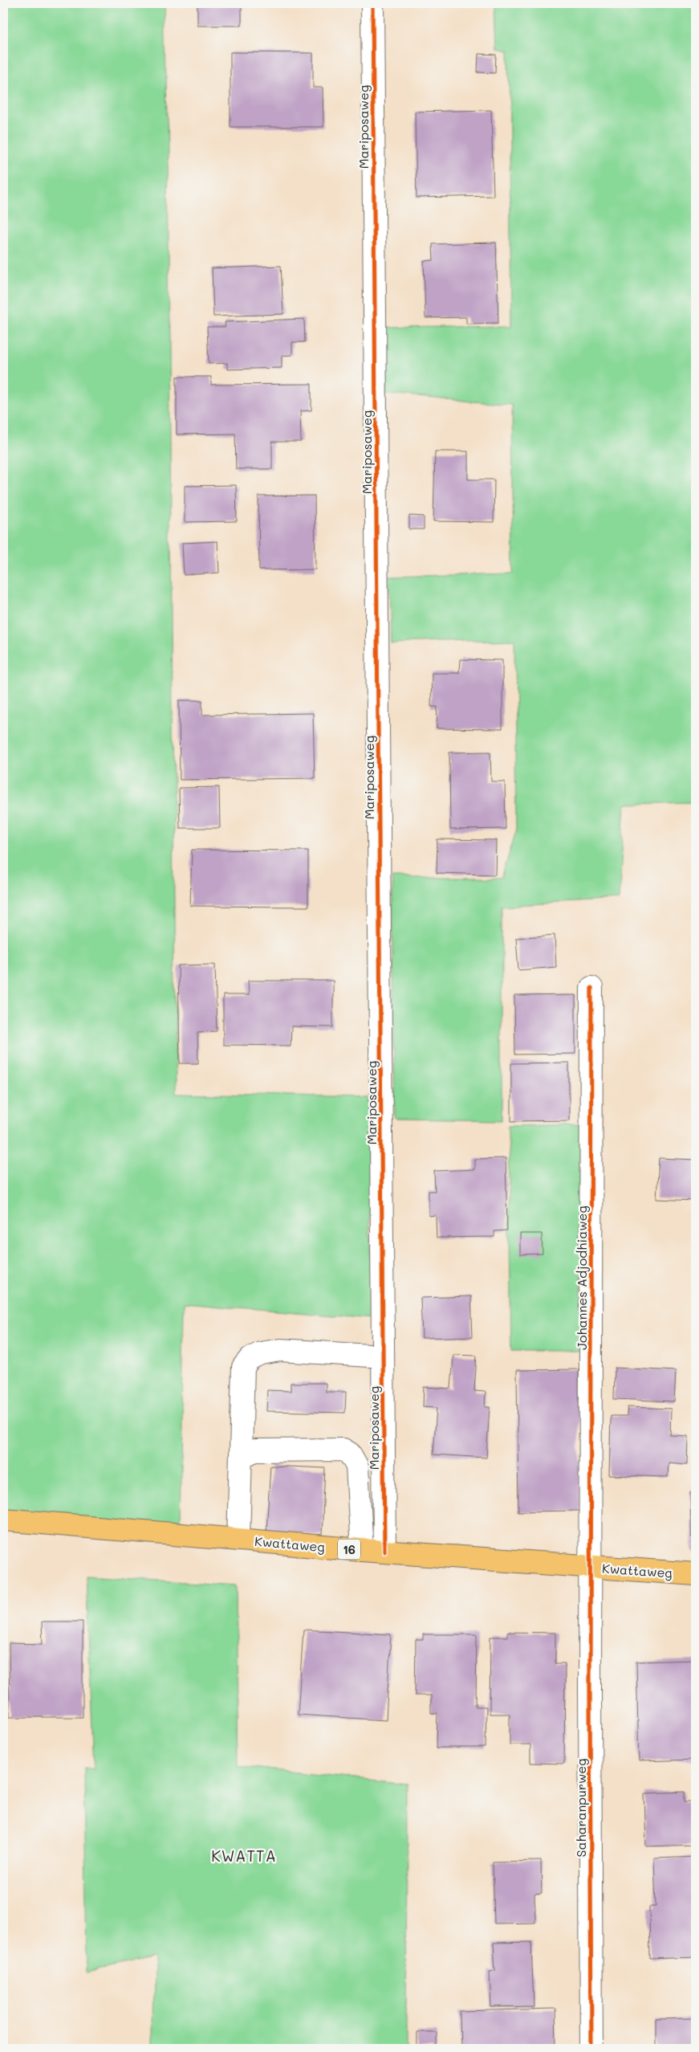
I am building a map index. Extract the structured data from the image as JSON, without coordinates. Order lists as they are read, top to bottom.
{
  "streets": {
    "main road": ["Kwattaweg", "16"],
    "street": ["Mariposaweg", "Johannes Adjodhiaweg", "Saharanpurweg"]
  },
  "crossings": [
    ["Mariposaweg", "Kwattaweg"],
    ["Johannes Adjodhiaweg", "Kwattaweg"],
    ["Johannes Adjodhiaweg", "Saharanpurweg"],
    ["Kwattaweg", "Saharanpurweg"]
  ],
  "districts": ["KWATTA"]
}
